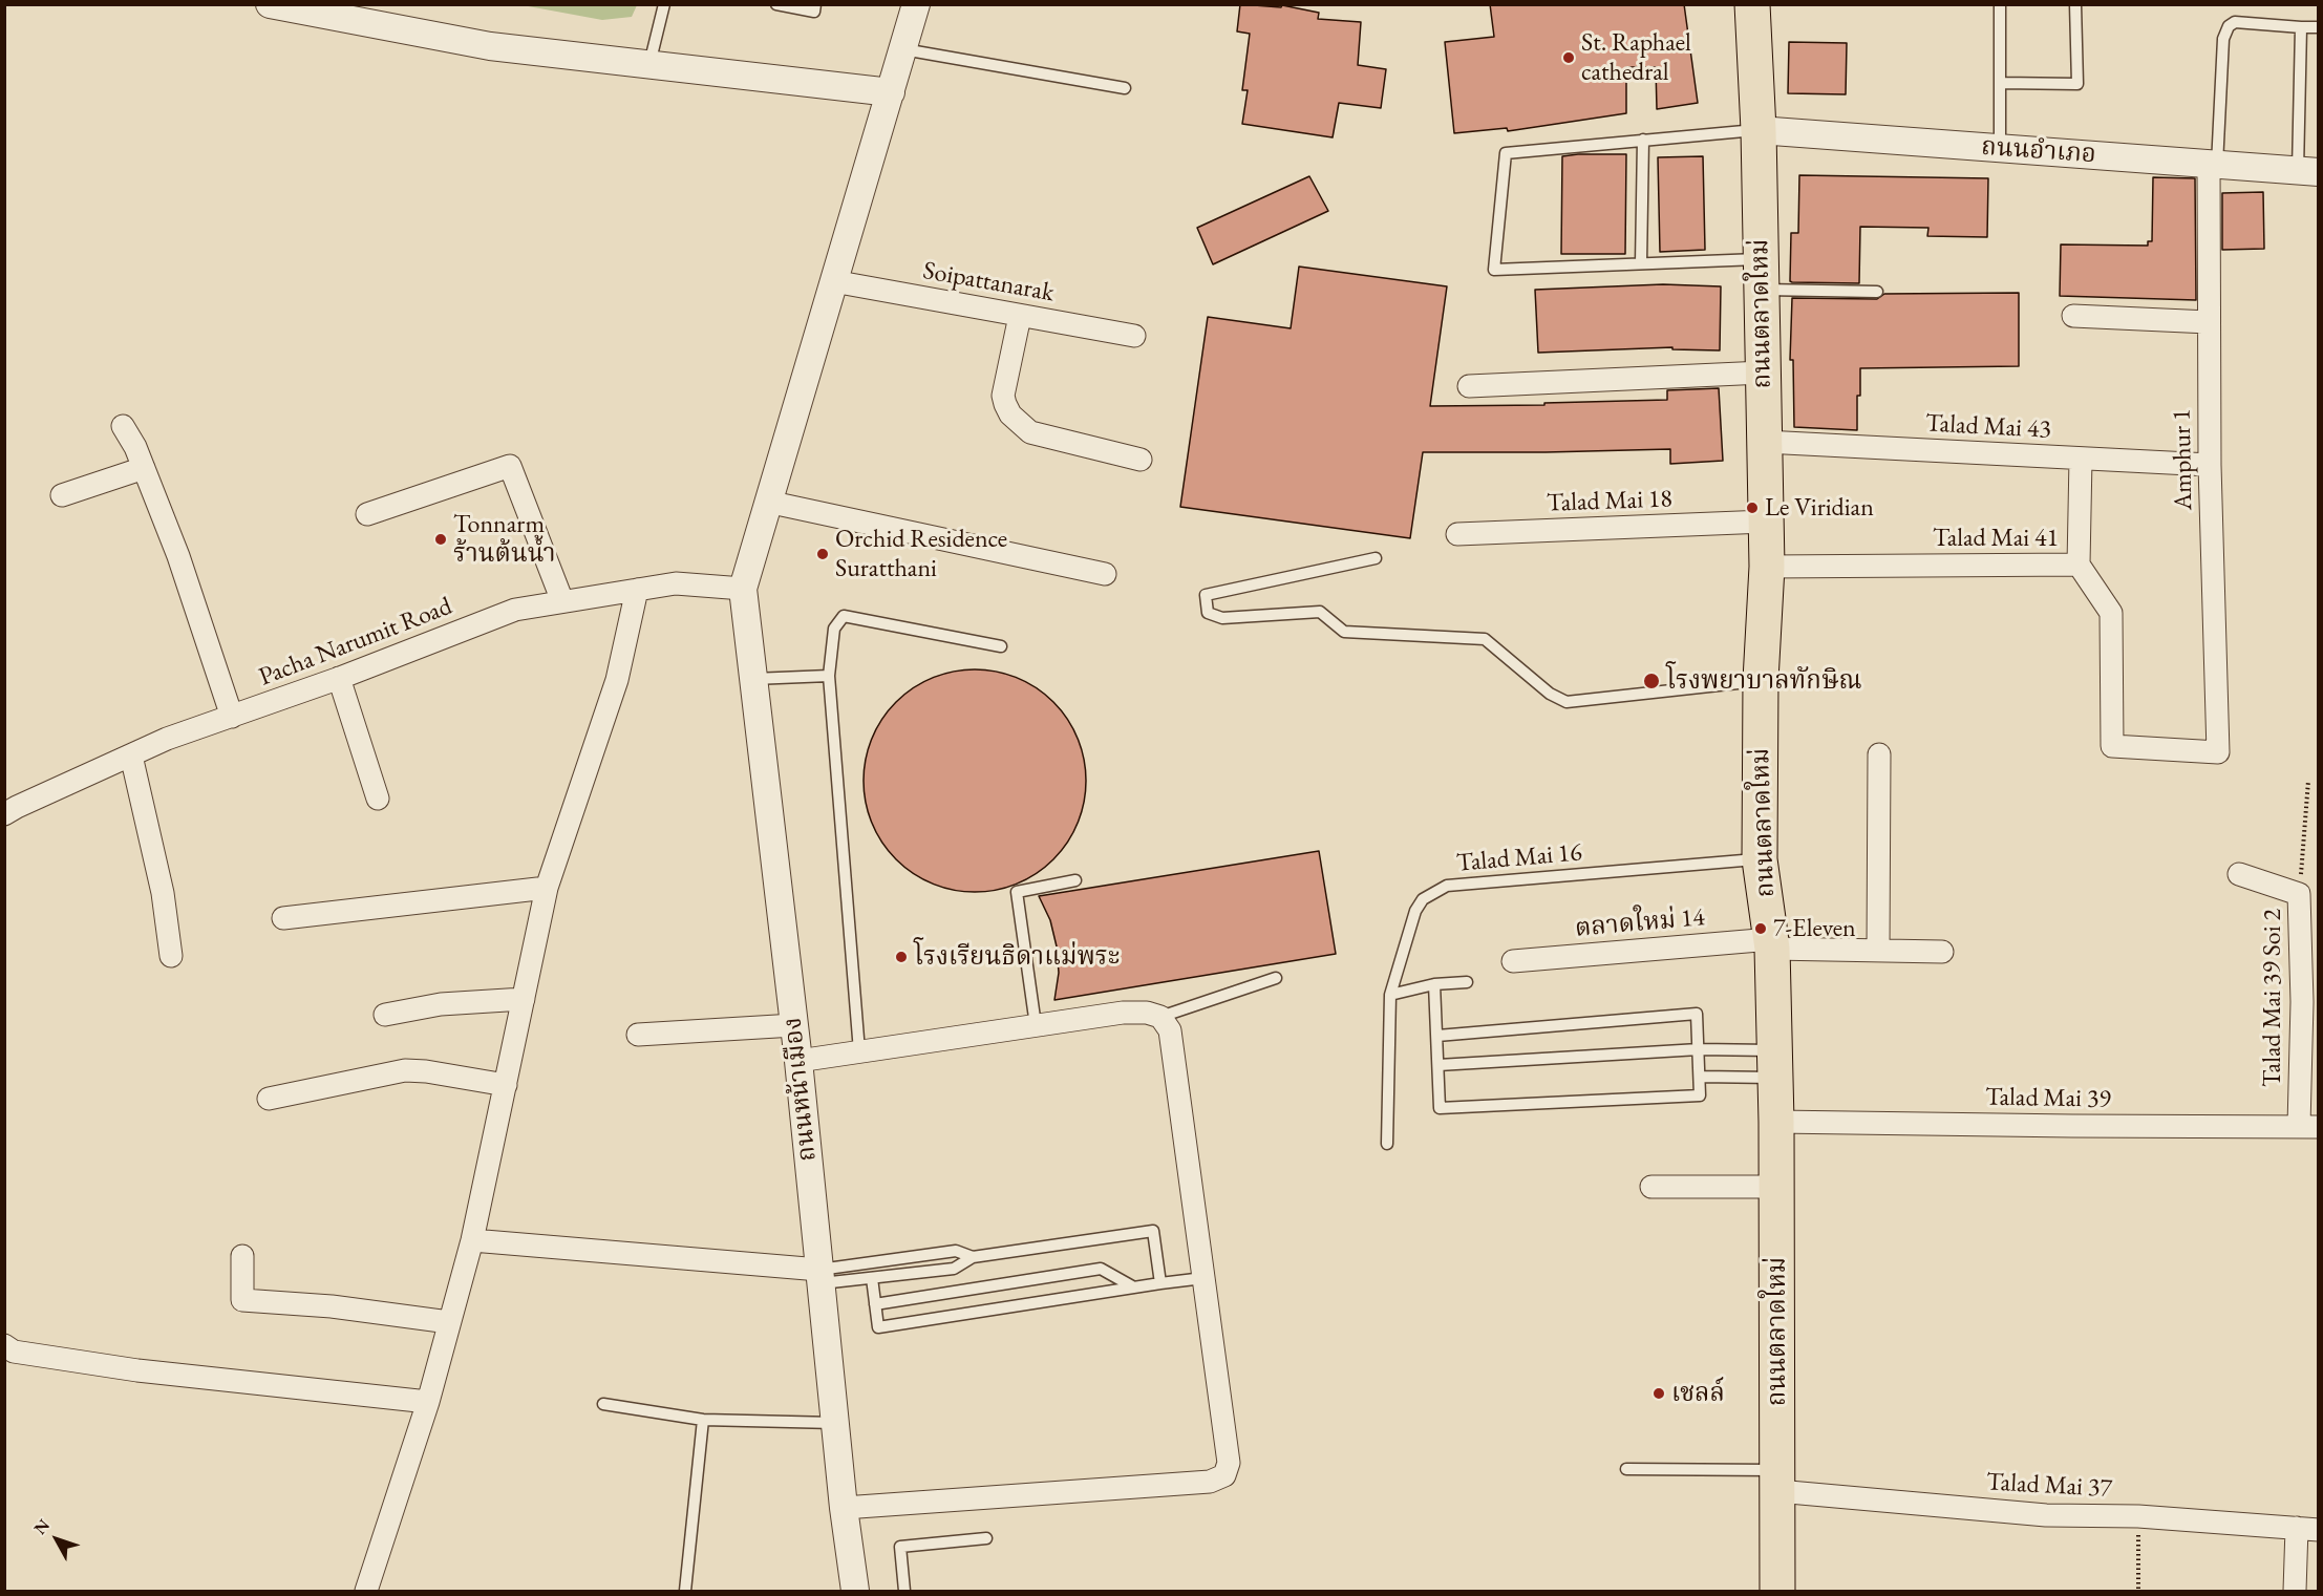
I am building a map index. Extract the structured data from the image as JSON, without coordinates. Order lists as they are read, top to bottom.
{
  "streets": {
    "main road": ["ถนนตลาดใหม่"],
    "street": [
      "ถนนอำเภอ",
      "Soipattanarak",
      "Talad Mai 43",
      "Amphur 1",
      "Talad Mai 18",
      "Talad Mai 41",
      "Pacha Narumit Road",
      "ตลาดใหม่ 14",
      "Talad Mai 39 Soi 2",
      "ถนนหน้าเมือง",
      "Talad Mai 39",
      "Talad Mai 37"
    ],
    "lane": ["Talad Mai 16"]
  },
  "crossings": [
    ["ถนนอำเภอ", "ถนนตลาดใหม่"],
    ["ถนนอำเภอ", "Amphur 1"],
    ["ถนนตลาดใหม่", "Talad Mai 43"],
    ["ถนนตลาดใหม่", "Talad Mai 18"],
    ["ถนนตลาดใหม่", "Talad Mai 41"],
    ["ถนนตลาดใหม่", "Talad Mai 16"],
    ["ถนนตลาดใหม่", "ตลาดใหม่ 14"],
    ["ถนนตลาดใหม่", "Talad Mai 39"],
    ["ถนนตลาดใหม่", "Talad Mai 37"],
    ["Talad Mai 43", "Amphur 1"],
    ["Amphur 1", "Talad Mai 41"],
    ["Pacha Narumit Road", "ถนนหน้าเมือง"],
    ["Talad Mai 39 Soi 2", "Talad Mai 39"]
  ],
  "places": [
    "St. Raphael cathedral",
    "Le Viridian",
    "Tonnarm ร้านต้นน้ำ",
    "Orchid Residence Suratthani",
    "โรงพยาบาลทักษิณ",
    "7-Eleven",
    "โรงเรียนธิดาแม่พระ",
    "เชลล์"
  ],
  "north": "top left"
}
